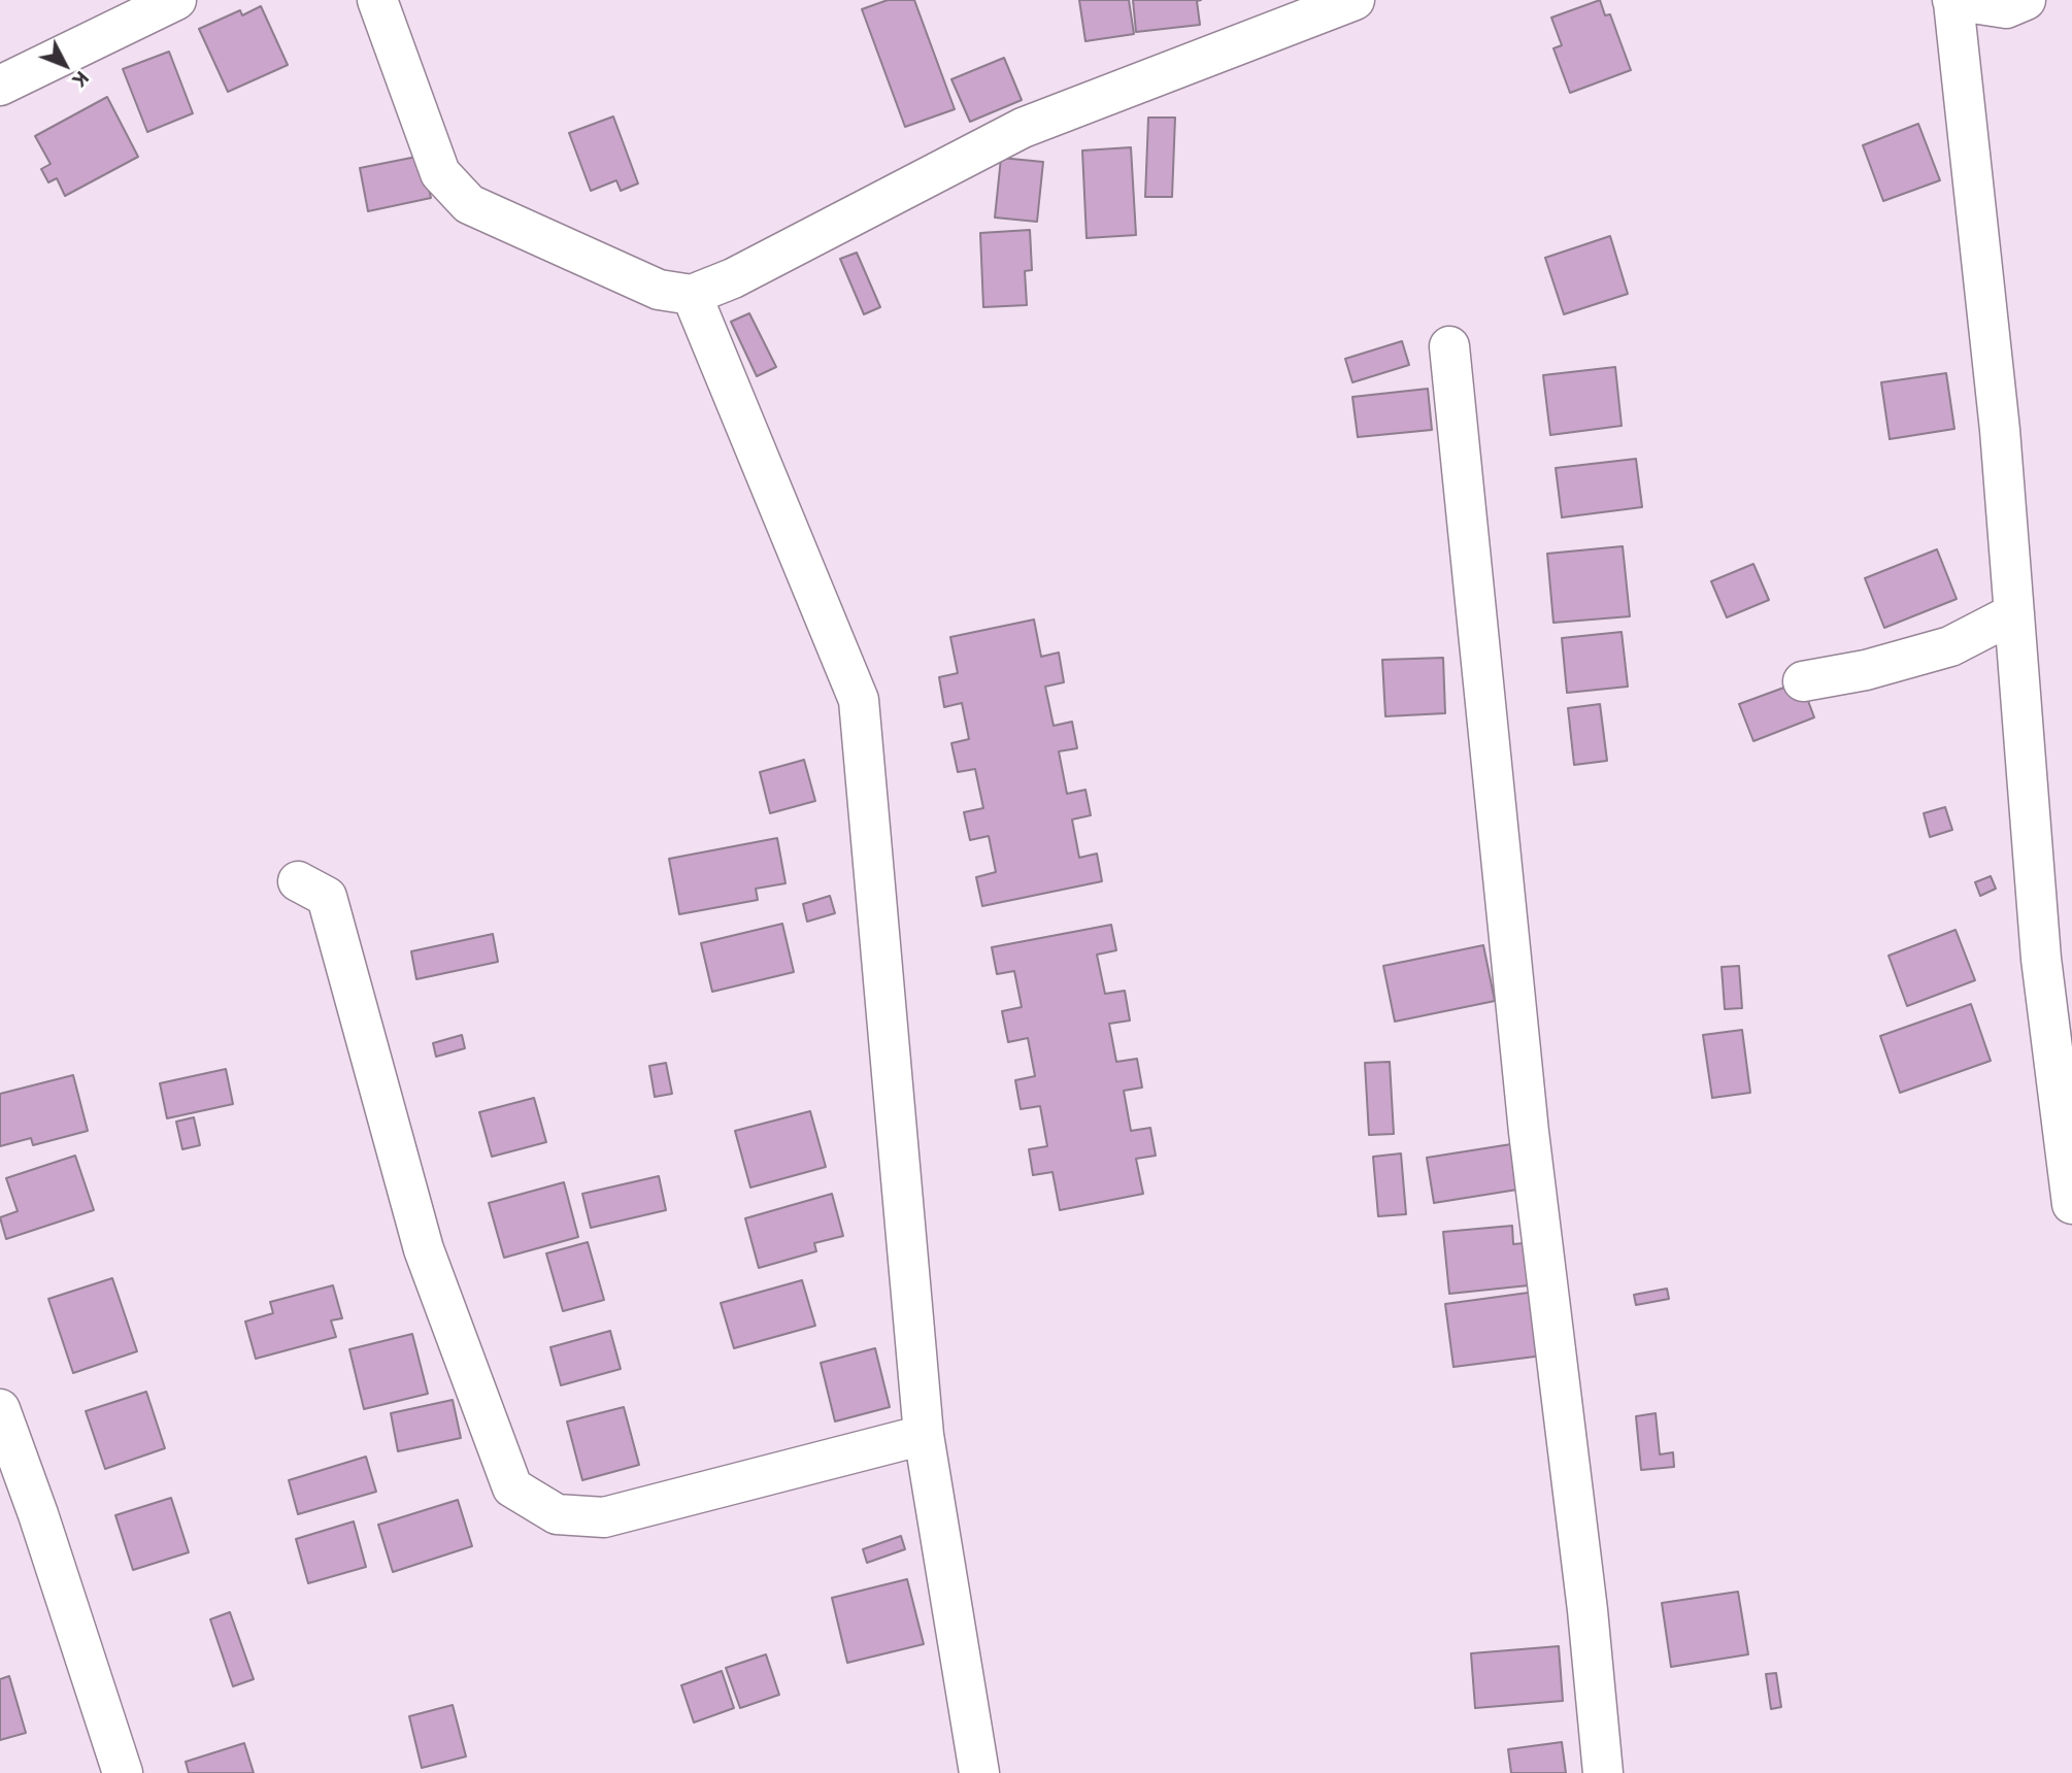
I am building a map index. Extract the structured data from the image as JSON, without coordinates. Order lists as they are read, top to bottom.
{
  "north": "bottom right"
}
